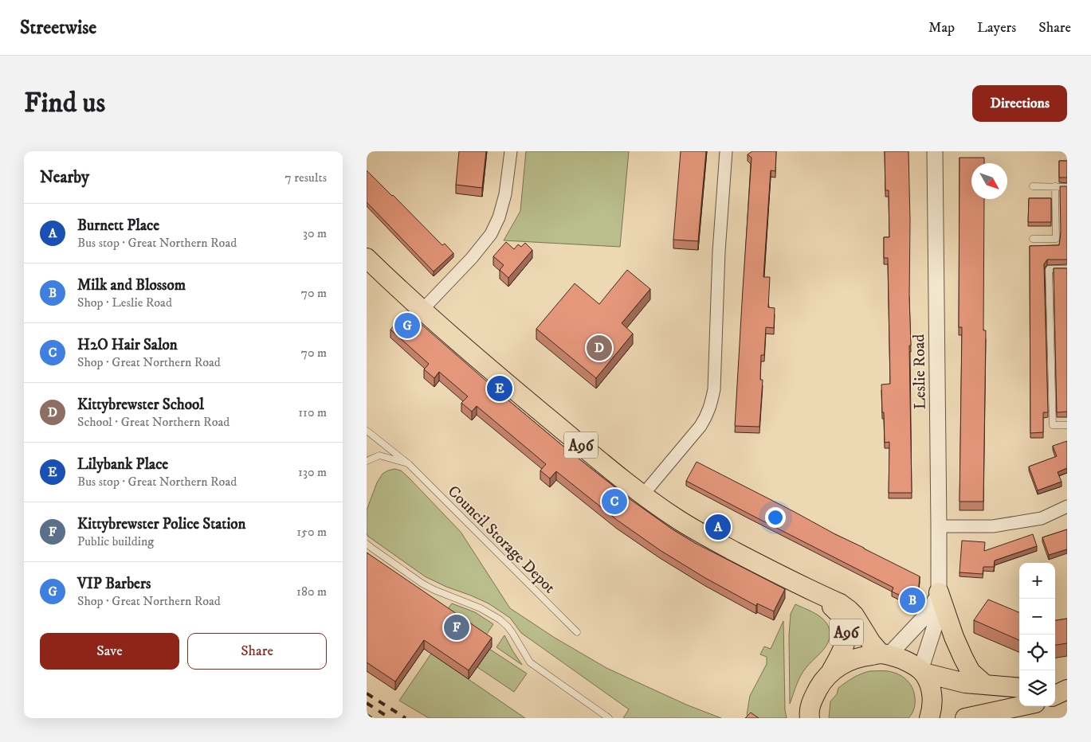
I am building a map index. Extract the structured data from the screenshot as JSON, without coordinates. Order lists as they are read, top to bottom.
{
  "streets": {
    "main road": ["A96"],
    "street": ["Leslie Road"],
    "lane": ["Council Storage Depot"]
  },
  "crossings": [
    ["Leslie Road", "A96"]
  ],
  "north": "bottom right",
  "page": {
    "header": "Streetwise",
    "nav": ["Map", "Layers", "Share"],
    "buttons": [
      "Directions",
      ["Save", "Share"]
    ],
    "title": "Find us",
    "heading": ["Nearby", "7 results"],
    "list": [
      {
        "mark": "A",
        "name": "Burnett Place",
        "note": "Bus stop · Great Northern Road",
        "value": "30 m"
      },
      {
        "mark": "B",
        "name": "Milk and Blossom",
        "note": "Shop · Leslie Road",
        "value": "70 m"
      },
      {
        "mark": "C",
        "name": "H2O Hair Salon",
        "note": "Shop · Great Northern Road",
        "value": "70 m"
      },
      {
        "mark": "D",
        "name": "Kittybrewster School",
        "note": "School · Great Northern Road",
        "value": "110 m"
      },
      {
        "mark": "E",
        "name": "Lilybank Place",
        "note": "Bus stop · Great Northern Road",
        "value": "130 m"
      },
      {
        "mark": "F",
        "name": "Kittybrewster Police Station",
        "note": "Public building",
        "value": "150 m"
      },
      {
        "mark": "G",
        "name": "VIP Barbers",
        "note": "Shop · Great Northern Road",
        "value": "180 m"
      }
    ],
    "pins": [
      "G",
      "D",
      "E",
      "C",
      "A",
      "B",
      "F"
    ],
    "map_buttons": ["+", "−"]
  }
}
